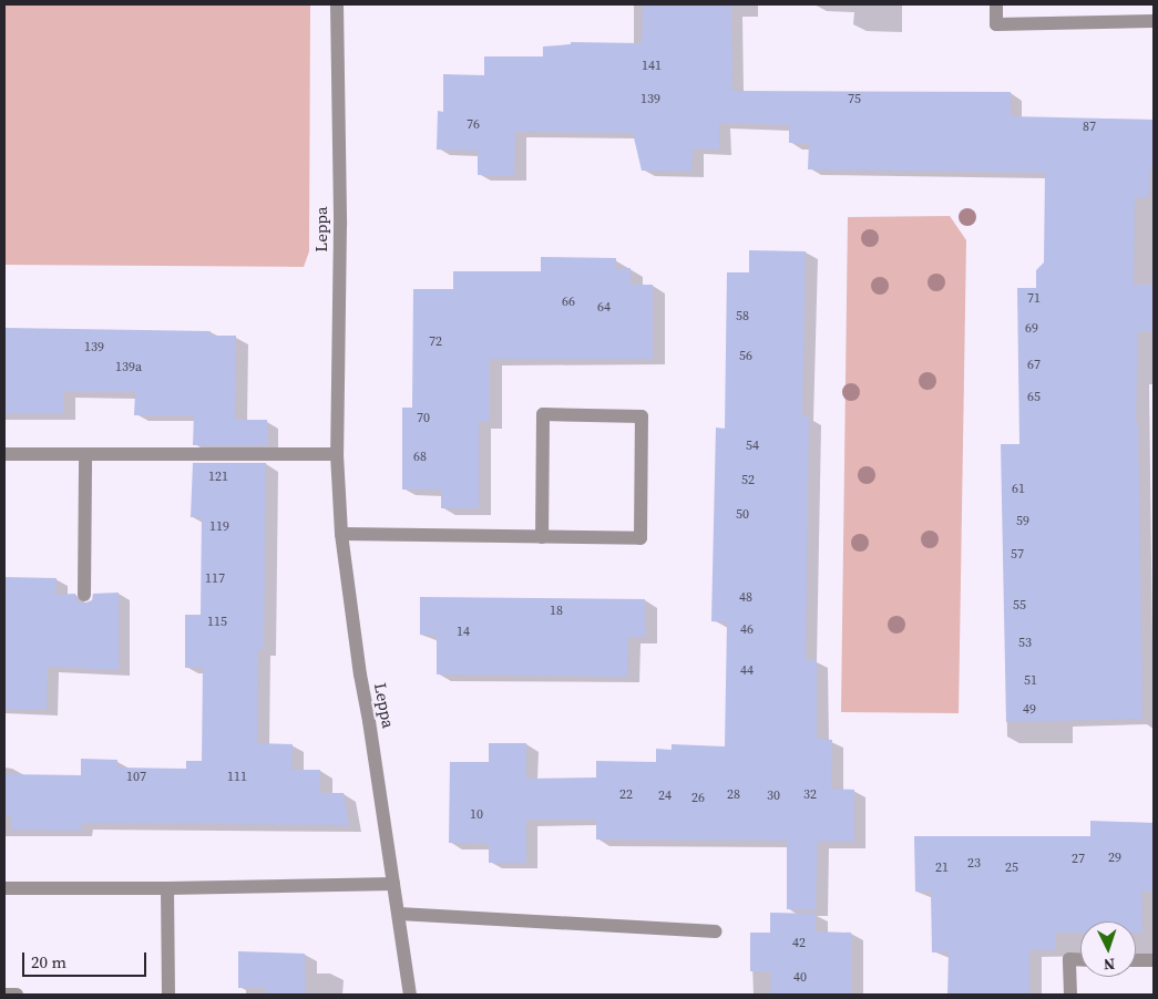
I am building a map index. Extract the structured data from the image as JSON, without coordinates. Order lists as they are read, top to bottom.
{
  "streets": {
    "street": ["Leppa"]
  },
  "house_numbers": [
    "141",
    "139",
    "75",
    "76",
    "87",
    "71",
    "66",
    "64",
    "58",
    "69",
    "72",
    "139",
    "56",
    "67",
    "139a",
    "65",
    "70",
    "54",
    "68",
    "121",
    "52",
    "61",
    "50",
    "59",
    "119",
    "57",
    "117",
    "48",
    "55",
    "18",
    "115",
    "46",
    "14",
    "53",
    "44",
    "51",
    "49",
    "107",
    "111",
    "22",
    "28",
    "32",
    "24",
    "30",
    "26",
    "10",
    "29",
    "27",
    "23",
    "21",
    "25",
    "42",
    "40"
  ],
  "scale_bar": "20 m",
  "north": "bottom"
}
